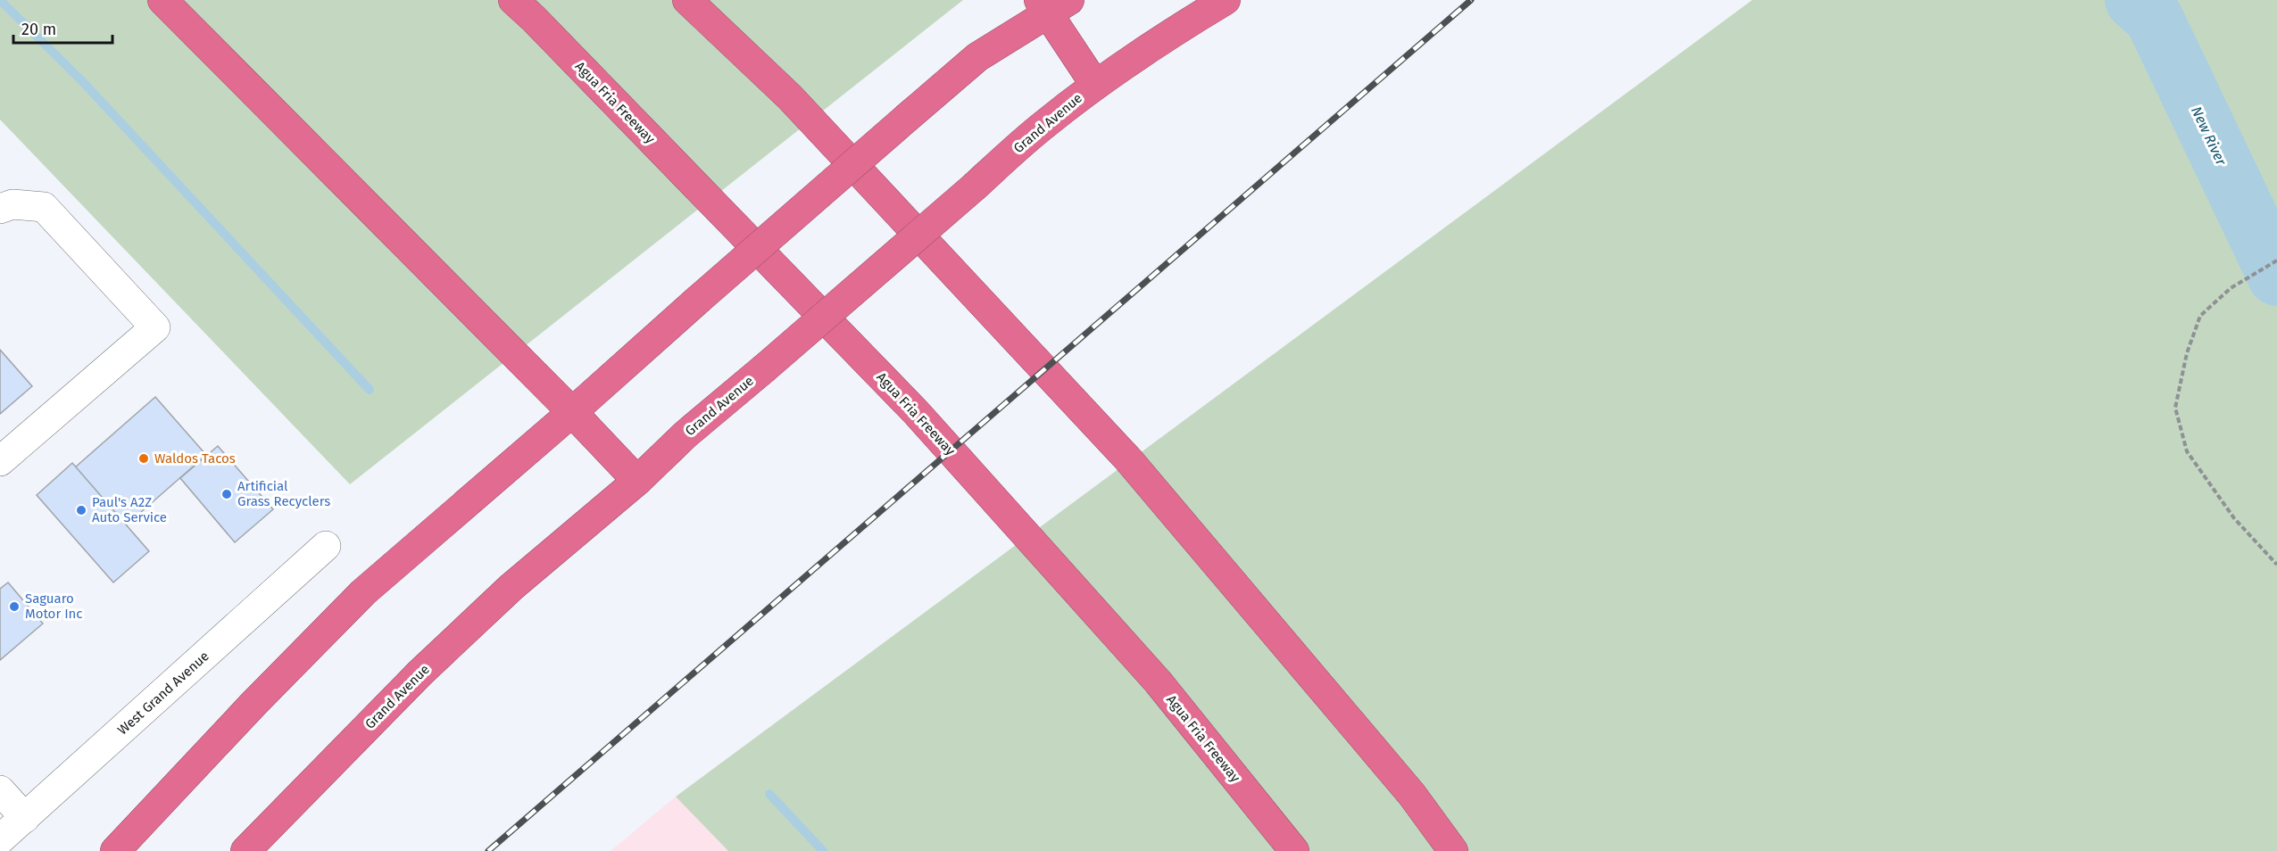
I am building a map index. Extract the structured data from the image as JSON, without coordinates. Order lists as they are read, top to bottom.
{
  "streets": {
    "highway": ["Agua Fria Freeway", "Grand Avenue"],
    "street": ["West Grand Avenue"]
  },
  "water": ["New River"],
  "places": [
    "Waldos Tacos",
    "Artificial Grass Recyclers",
    "Paul's A2Z Auto Service",
    "Saguaro Motor Inc"
  ],
  "scale_bar": "20 m"
}
